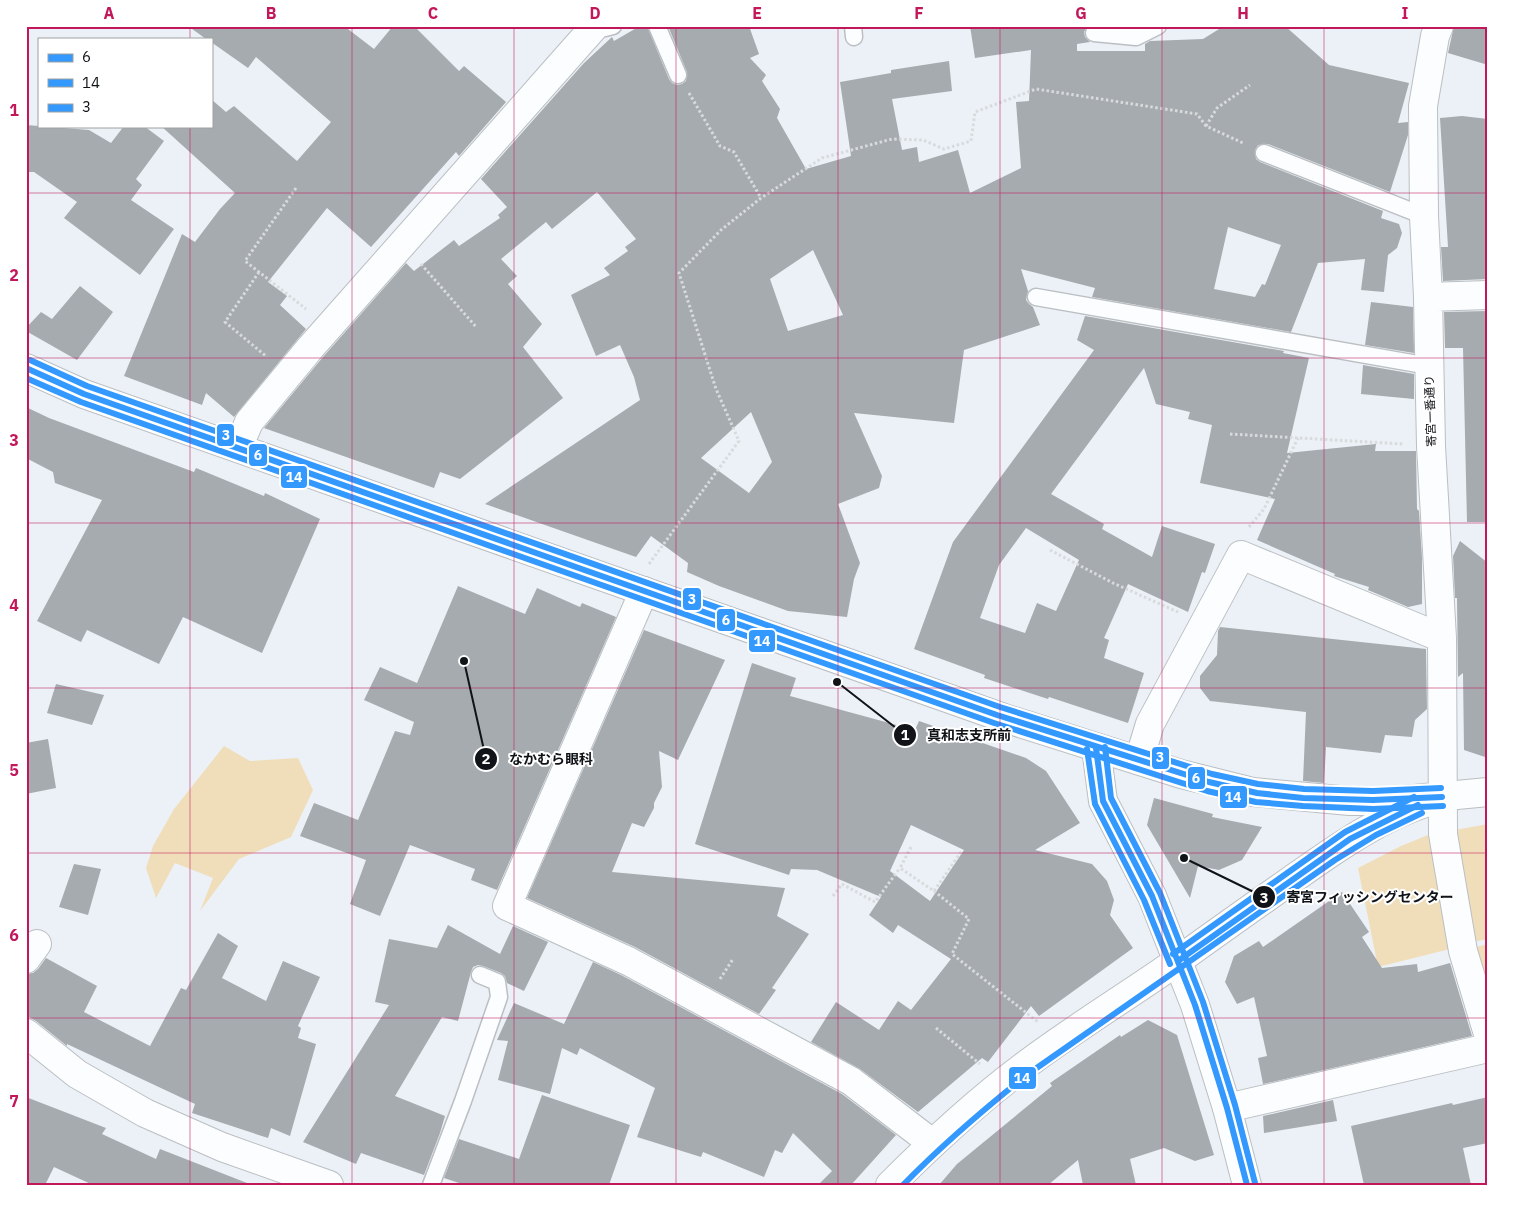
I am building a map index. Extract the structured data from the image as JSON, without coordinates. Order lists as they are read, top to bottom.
{
  "streets": {
    "street": ["寄宮一番通り"]
  },
  "places": ["なかむら眼科", "真和志支所前", "寄宮フィッシングセンター"],
  "lines": ["transit line 3", "transit line 6", "transit line 14"],
  "legend": ["6", "14", "3"],
  "grid": {
    "columns": [
      "A",
      "B",
      "C",
      "D",
      "E",
      "F",
      "G",
      "H",
      "I"
    ],
    "rows": [
      "1",
      "2",
      "3",
      "4",
      "5",
      "6",
      "7"
    ]
  }
}
